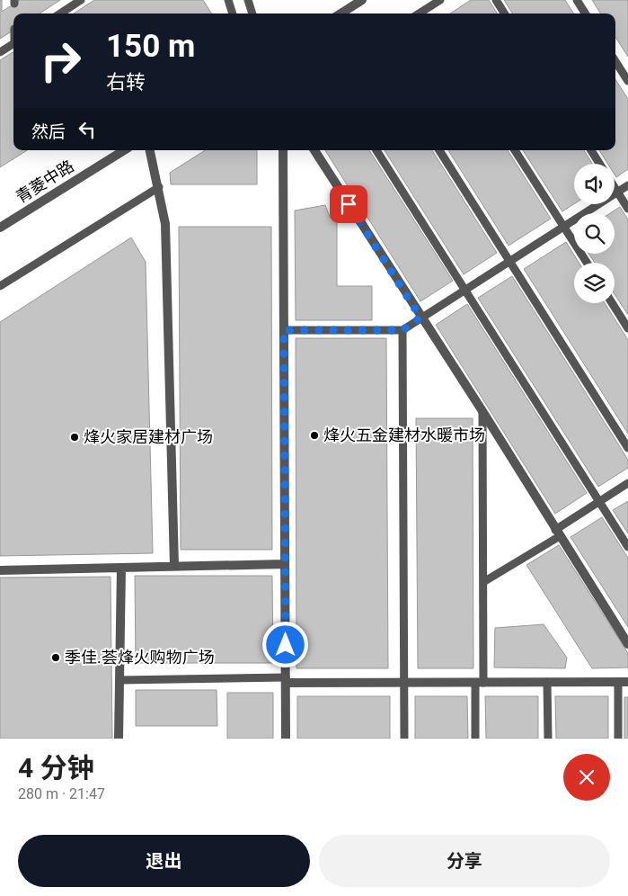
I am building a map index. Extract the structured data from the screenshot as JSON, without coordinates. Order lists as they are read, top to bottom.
{
  "streets": {
    "street": ["青菱中路"]
  },
  "places": ["烽火五金建材水暖市场", "烽火家居建材广场", "季佳.荟烽火购物广场"],
  "page": {
    "turn": ["150 m", "右转"],
    "then": "然后",
    "heading": ["4 分钟", "280 m · 21:47"],
    "buttons": ["退出", "分享"]
  }
}
